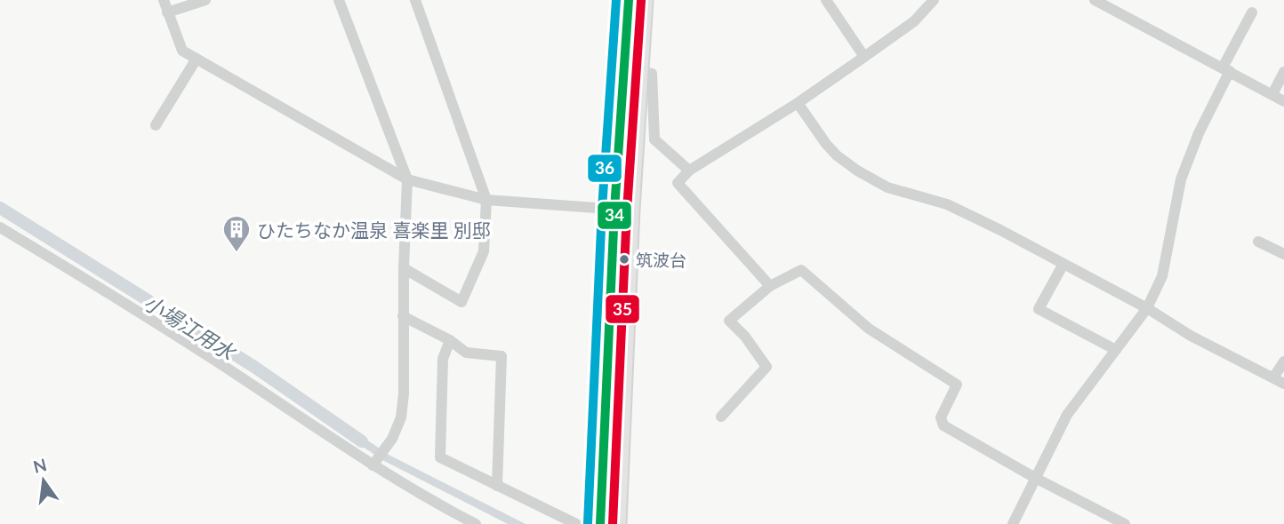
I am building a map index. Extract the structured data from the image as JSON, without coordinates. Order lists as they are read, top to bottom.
{
  "water": ["小場江用水"],
  "places": {
    "building": ["ひたちなか温泉 喜楽里 別邸"],
    "other": ["筑波台"]
  },
  "lines": ["transit line 34", "transit line 36", "transit line 35"],
  "north": "top"
}
